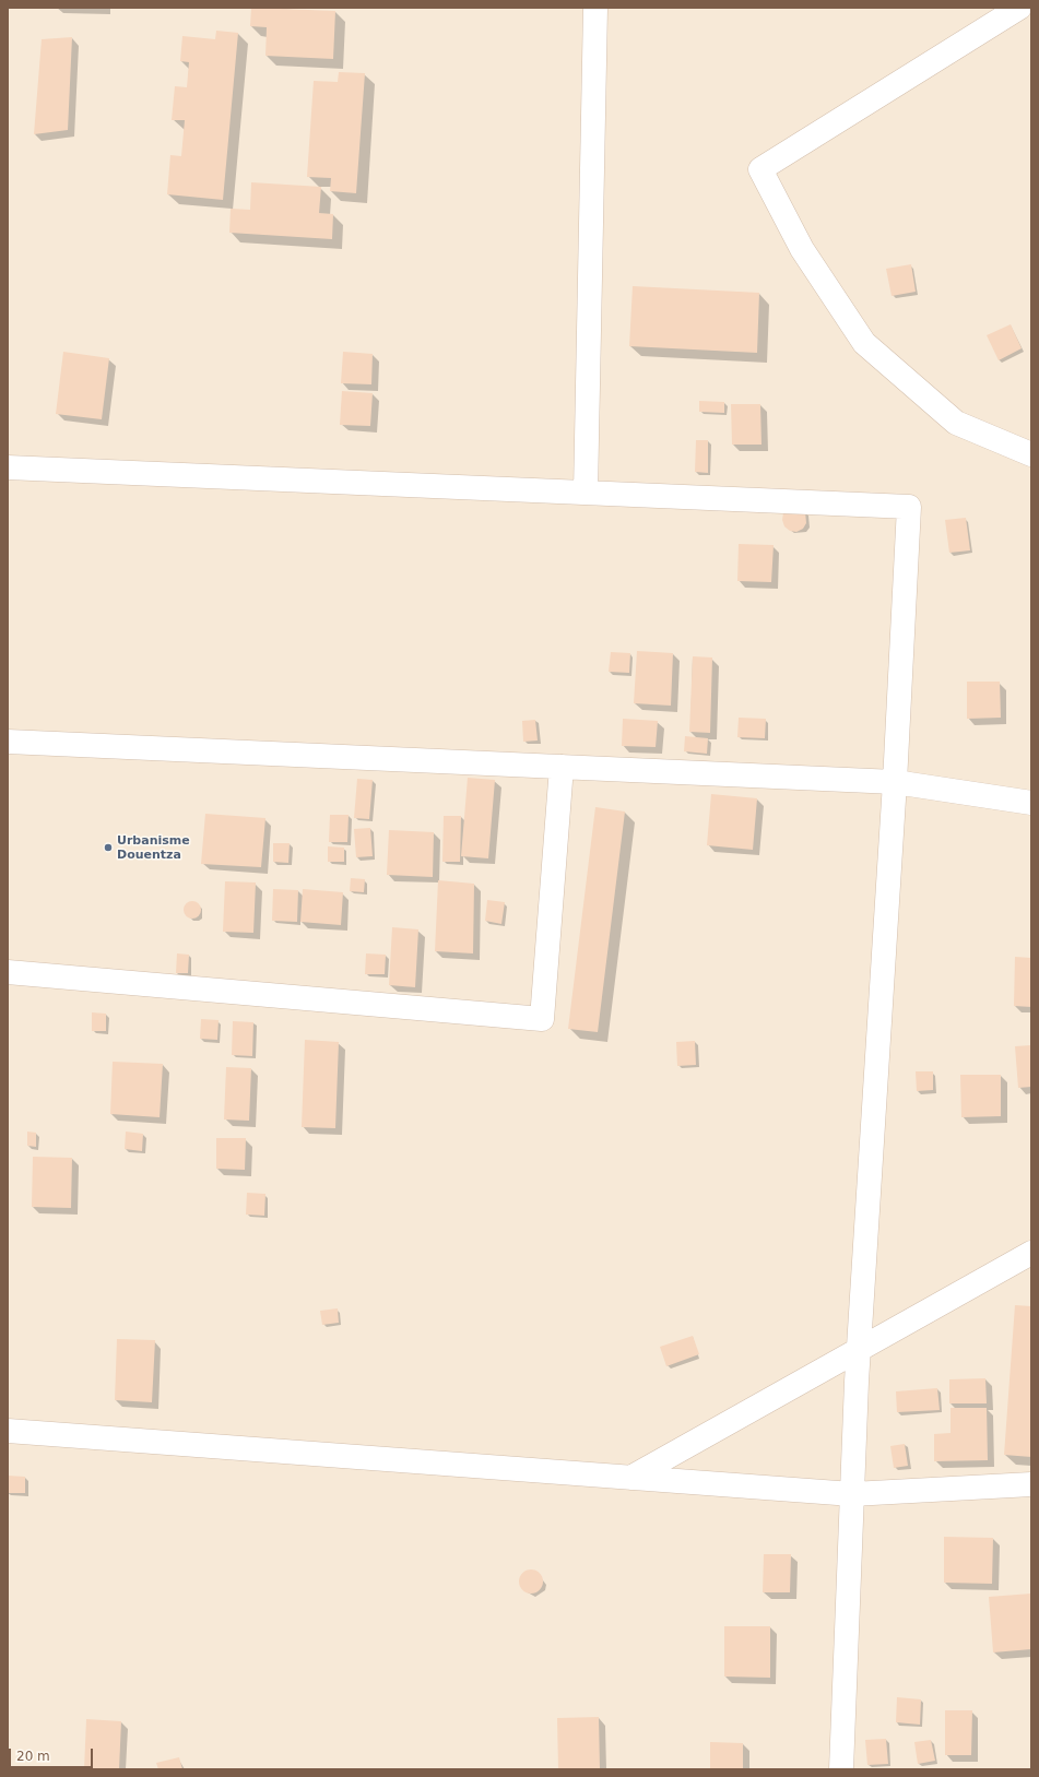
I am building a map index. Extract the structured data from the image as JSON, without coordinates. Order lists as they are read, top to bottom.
{
  "places": ["Urbanisme Douentza"],
  "scale_bar": "20 m"
}
